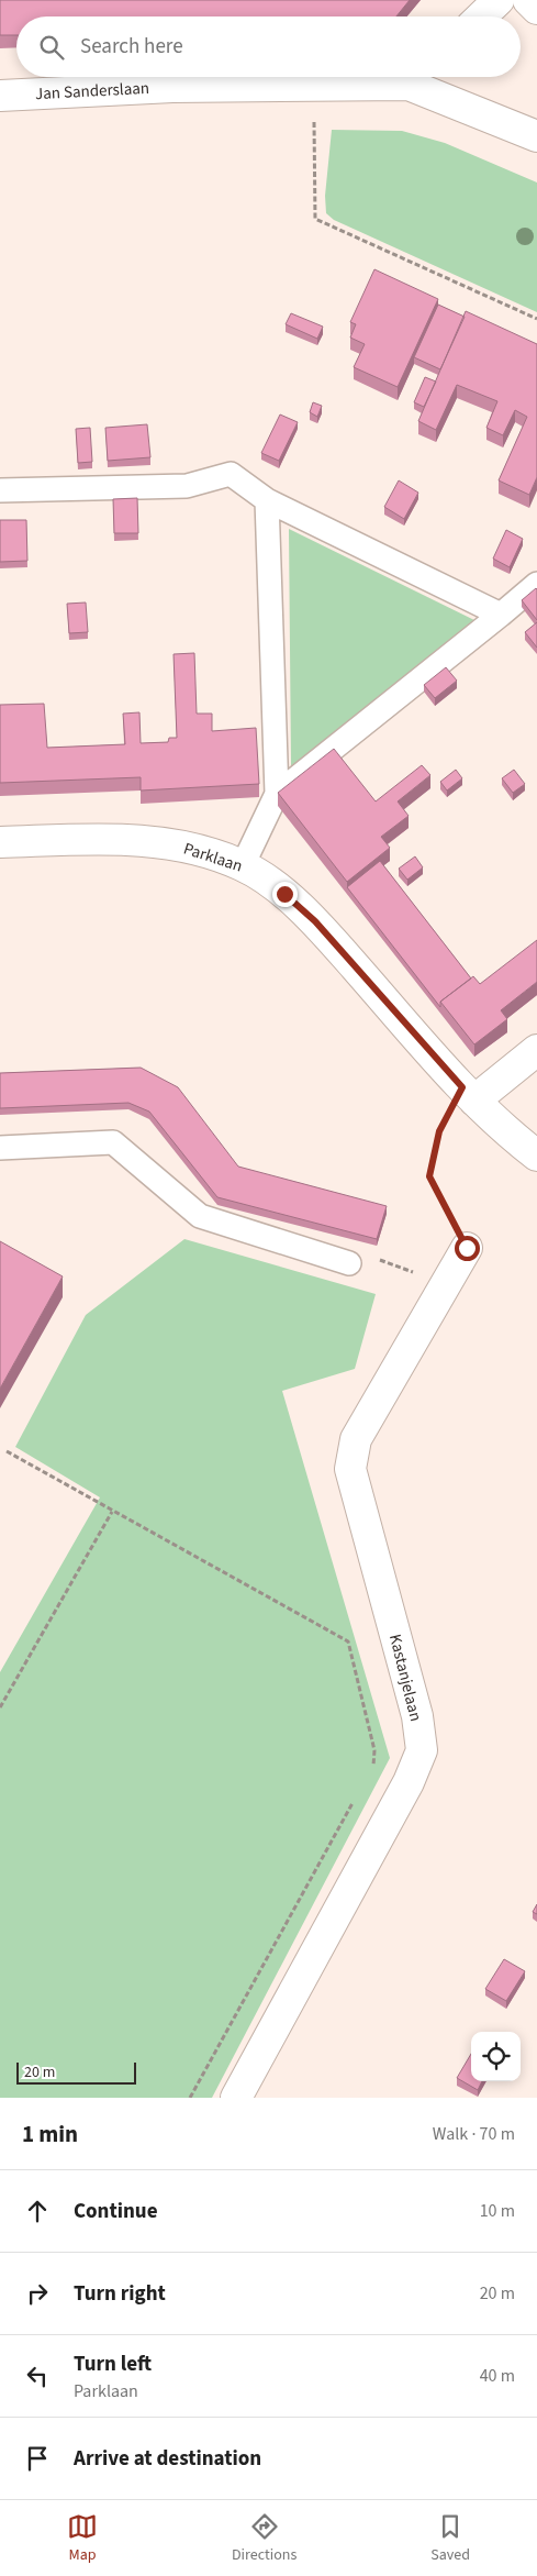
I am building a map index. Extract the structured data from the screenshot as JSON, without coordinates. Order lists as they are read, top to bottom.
{
  "streets": {
    "street": ["Jan Sanderslaan", "Parklaan", "Kastanjelaan"]
  },
  "scale_bar": "20 m",
  "page": {
    "search": "Search here",
    "scale": "20 m",
    "heading": ["1 min", "Walk · 70 m"],
    "list": [
      ["Continue", "10 m"],
      ["Turn right", "20 m"],
      ["Turn left", "Parklaan", "40 m"],
      "Arrive at destination"
    ],
    "nav": ["Map", "Directions", "Saved"]
  }
}
